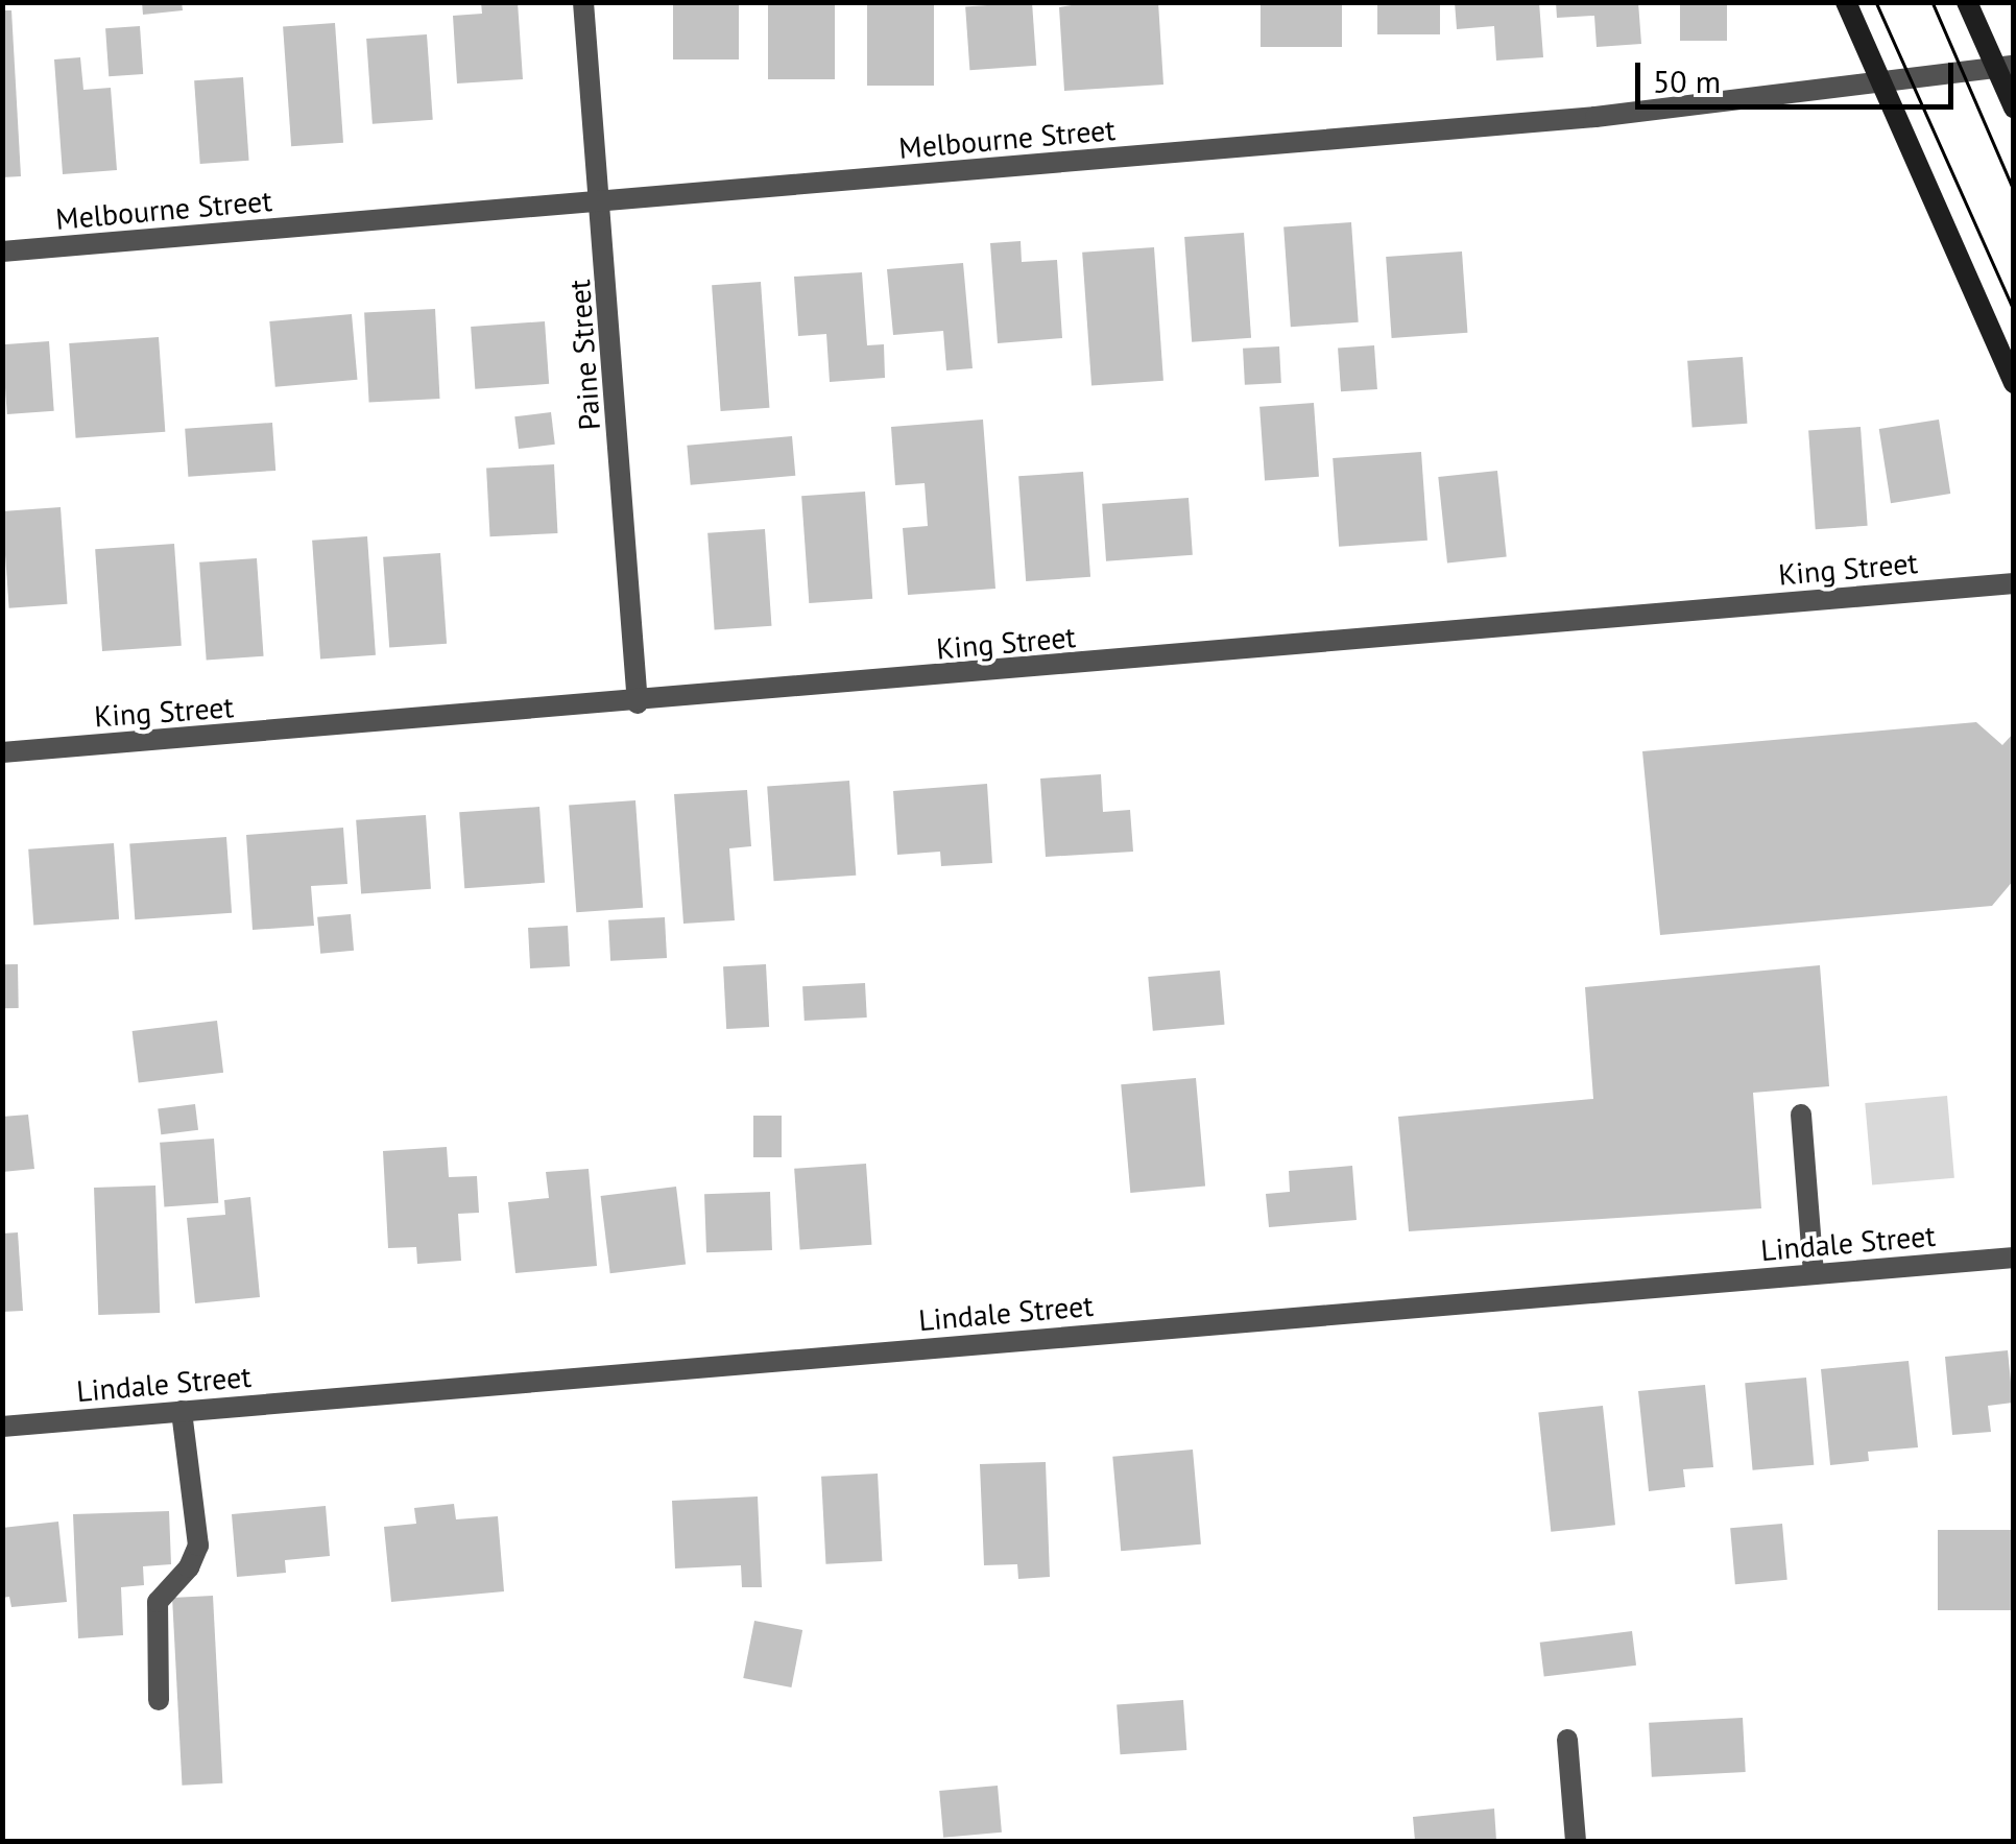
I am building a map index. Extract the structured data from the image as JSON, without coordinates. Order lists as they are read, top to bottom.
{
  "streets": {
    "street": [
      "Melbourne Street",
      "Paine Street",
      "King Street",
      "Lindale Street"
    ]
  },
  "crossings": [
    ["Melbourne Street", "Paine Street"],
    ["Paine Street", "King Street"]
  ],
  "scale_bar": "50 m"
}
